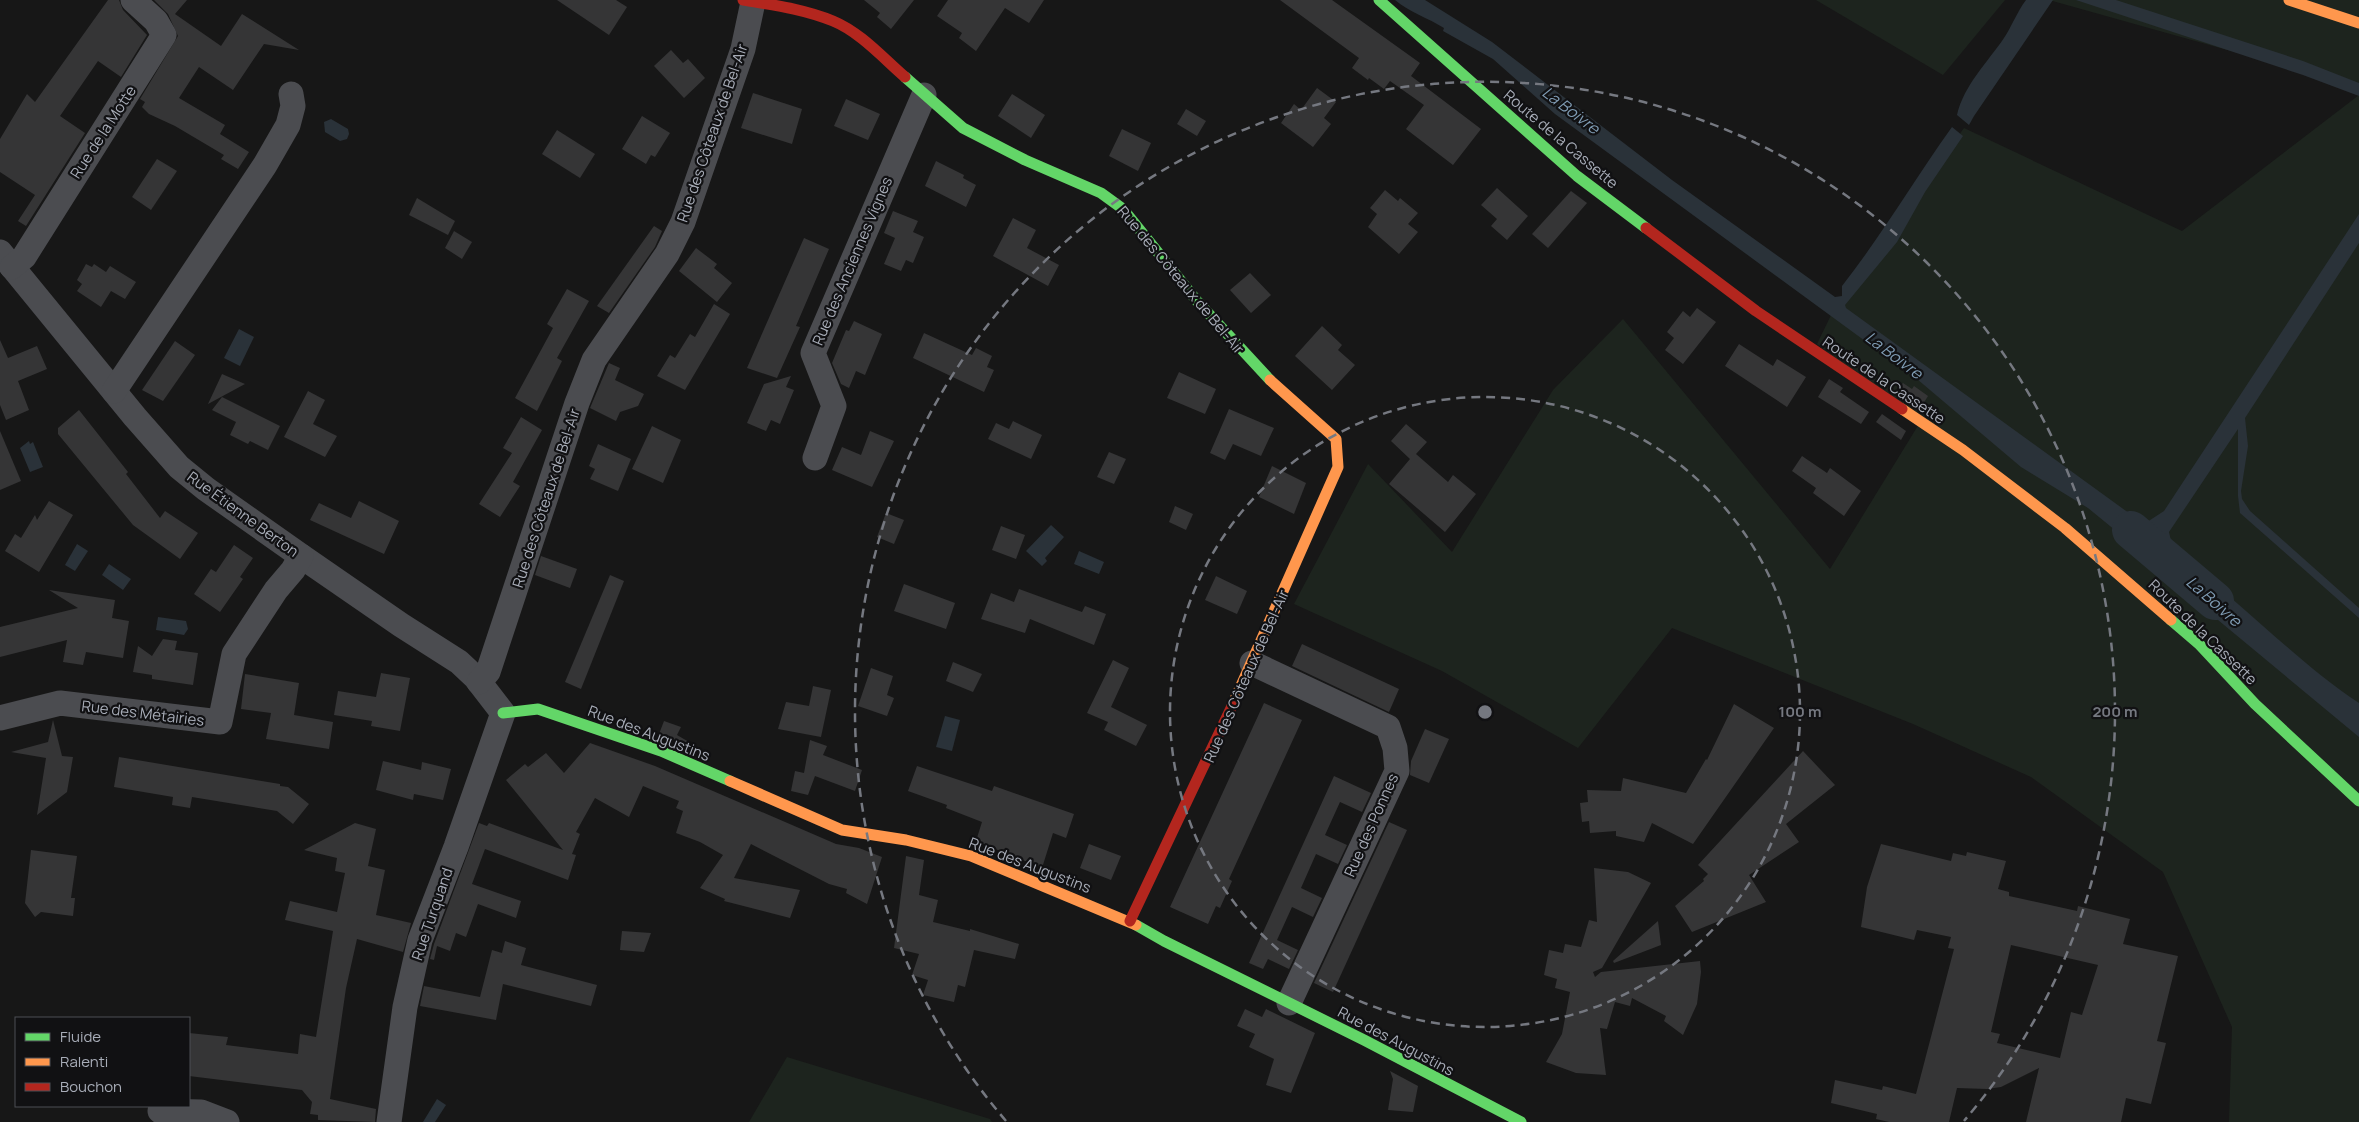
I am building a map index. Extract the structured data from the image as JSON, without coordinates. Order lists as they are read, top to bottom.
{
  "streets": {
    "street": [
      "Rue de la Motte",
      "Rue des Côteaux de Bel-Air",
      "Route de la Cassette",
      "Rue des Anciennes Vignes",
      "Rue Étienne Berton",
      "Rue des Métairies",
      "Rue des Augustins",
      "Rue des Ponnes",
      "Rue Turquand"
    ]
  },
  "crossings": [
    ["Rue de la Motte", "Rue Étienne Berton"],
    ["Rue des Côteaux de Bel-Air", "Rue des Anciennes Vignes"],
    ["Rue des Côteaux de Bel-Air", "Rue Étienne Berton"],
    ["Rue des Côteaux de Bel-Air", "Rue des Augustins"],
    ["Rue des Côteaux de Bel-Air", "Rue des Ponnes"],
    ["Rue Étienne Berton", "Rue des Métairies"],
    ["Rue Étienne Berton", "Rue des Augustins"],
    ["Rue Étienne Berton", "Rue Turquand"],
    ["Rue des Augustins", "Rue des Ponnes"],
    ["Rue des Augustins", "Rue Turquand"]
  ],
  "water": ["La Boivre"],
  "legend": ["Fluide", "Ralenti", "Bouchon"],
  "rings": ["100 m", "200 m"]
}
